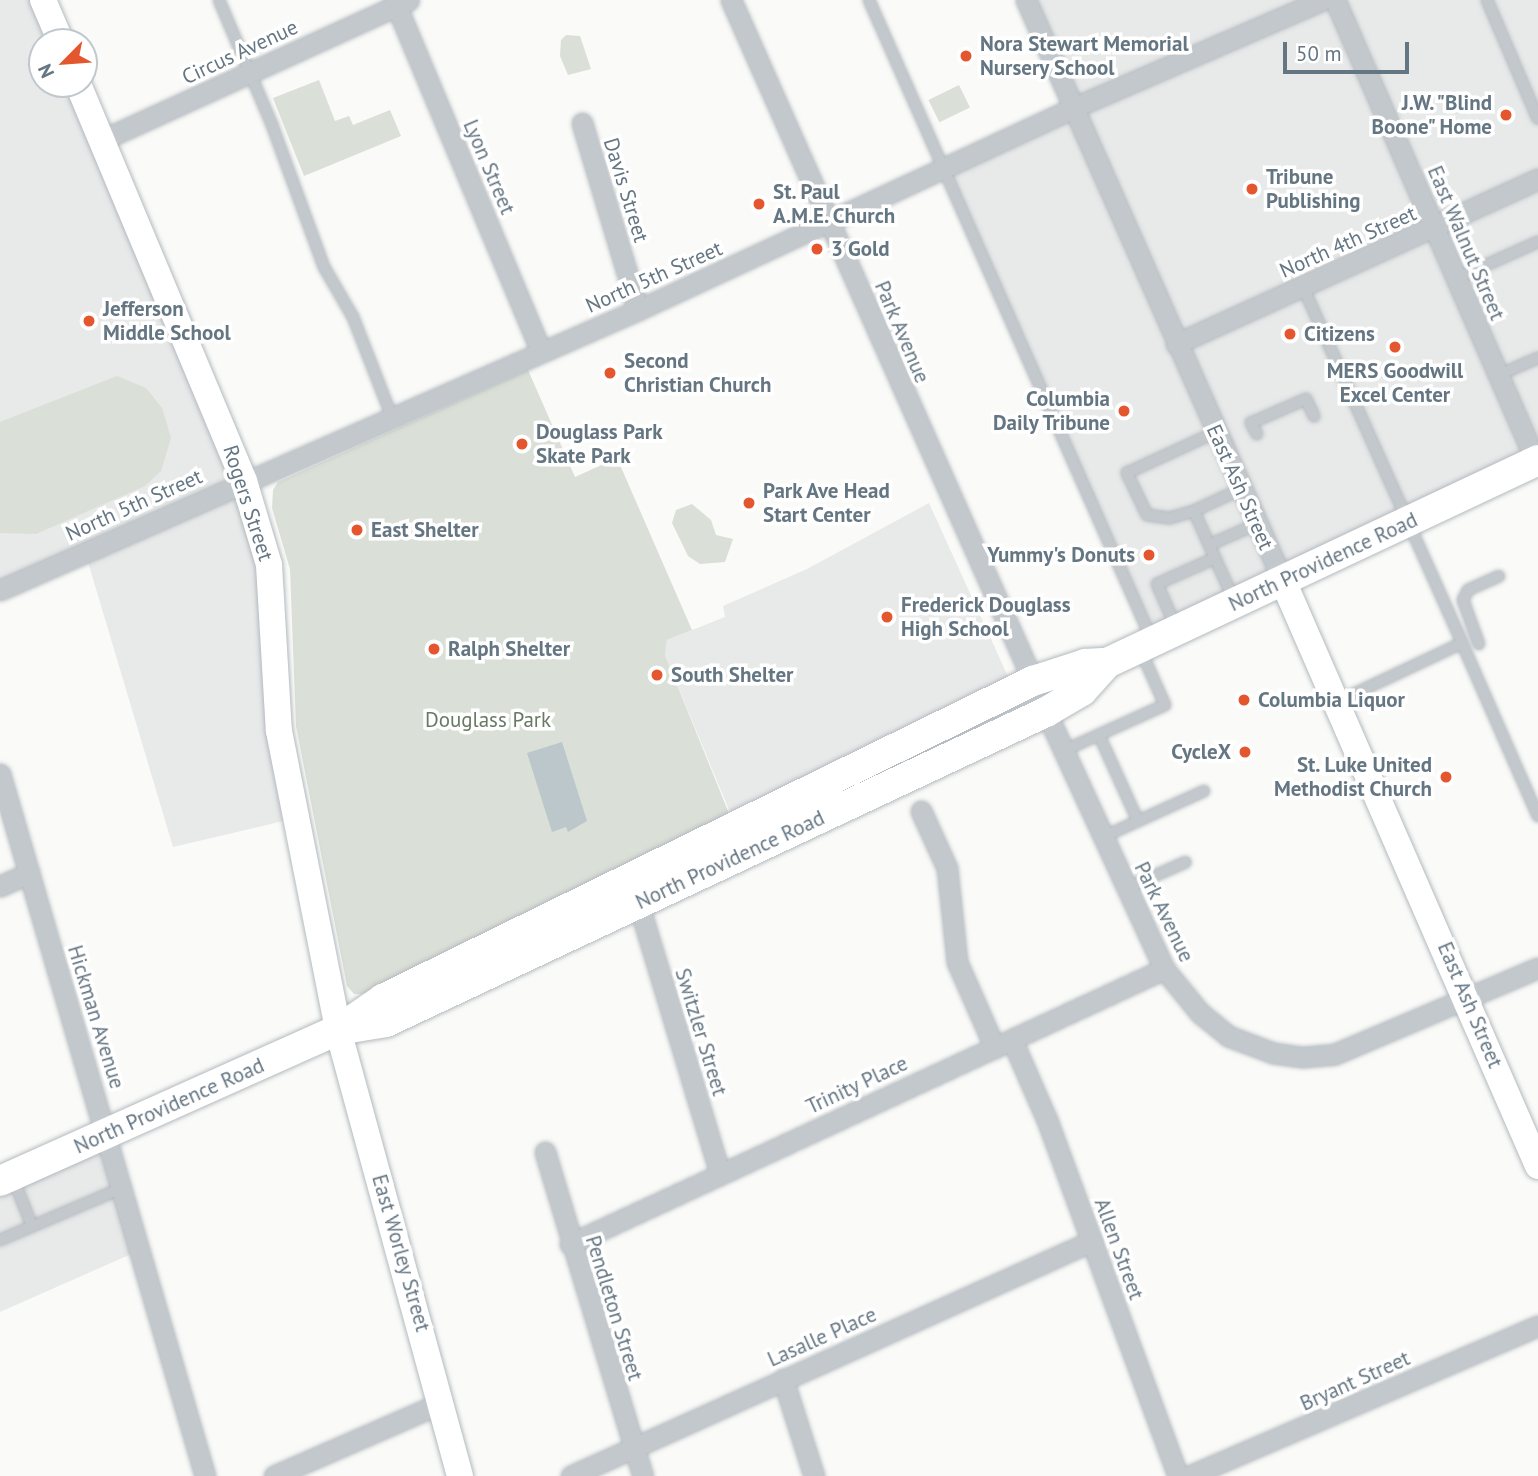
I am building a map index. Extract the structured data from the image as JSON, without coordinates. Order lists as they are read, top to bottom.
{
  "streets": {
    "main road": ["North Providence Road"],
    "street": [
      "Circus Avenue",
      "Lyon Street",
      "Davis Street",
      "North 4th Street",
      "East Walnut Street",
      "North 5th Street",
      "Park Avenue",
      "East Ash Street",
      "Rogers Street",
      "Hickman Avenue",
      "Switzler Street",
      "Trinity Place",
      "Allen Street",
      "East Worley Street",
      "Pendleton Street",
      "Lasalle Place",
      "Bryant Street"
    ]
  },
  "crossings": [
    ["Circus Avenue", "Lyon Street"],
    ["Circus Avenue", "Rogers Street"],
    ["Lyon Street", "North 5th Street"],
    ["Davis Street", "North 5th Street"],
    ["North 4th Street", "East Walnut Street"],
    ["North 4th Street", "East Ash Street"],
    ["East Walnut Street", "North Providence Road"],
    ["North 5th Street", "Park Avenue"],
    ["North 5th Street", "East Ash Street"],
    ["North 5th Street", "Rogers Street"],
    ["Park Avenue", "East Ash Street"],
    ["Park Avenue", "North Providence Road"],
    ["Park Avenue", "Trinity Place"],
    ["East Ash Street", "North Providence Road"],
    ["Rogers Street", "North Providence Road"],
    ["Rogers Street", "East Worley Street"],
    ["North Providence Road", "Hickman Avenue"],
    ["North Providence Road", "Switzler Street"],
    ["North Providence Road", "East Worley Street"],
    ["Switzler Street", "Trinity Place"],
    ["Trinity Place", "Allen Street"],
    ["Trinity Place", "Pendleton Street"],
    ["Allen Street", "Lasalle Place"],
    ["Pendleton Street", "Lasalle Place"]
  ],
  "parks": ["Douglass Park"],
  "places": [
    "Nora Stewart Memorial Nursery School",
    "J.W. \"Blind Boone\" Home",
    "Tribune Publishing",
    "St. Paul A.M.E. Church",
    "3 Gold",
    "Jefferson Middle School",
    "Citizens",
    "MERS Goodwill Excel Center",
    "Second Christian Church",
    "Columbia Daily Tribune",
    "Douglass Park Skate Park",
    "Park Ave Head Start Center",
    "East Shelter",
    "Yummy's Donuts",
    "Frederick Douglass High School",
    "Ralph Shelter",
    "South Shelter",
    "Columbia Liquor",
    "CycleX",
    "St. Luke United Methodist Church"
  ],
  "scale_bar": "50 m",
  "north": "bottom left"
}
